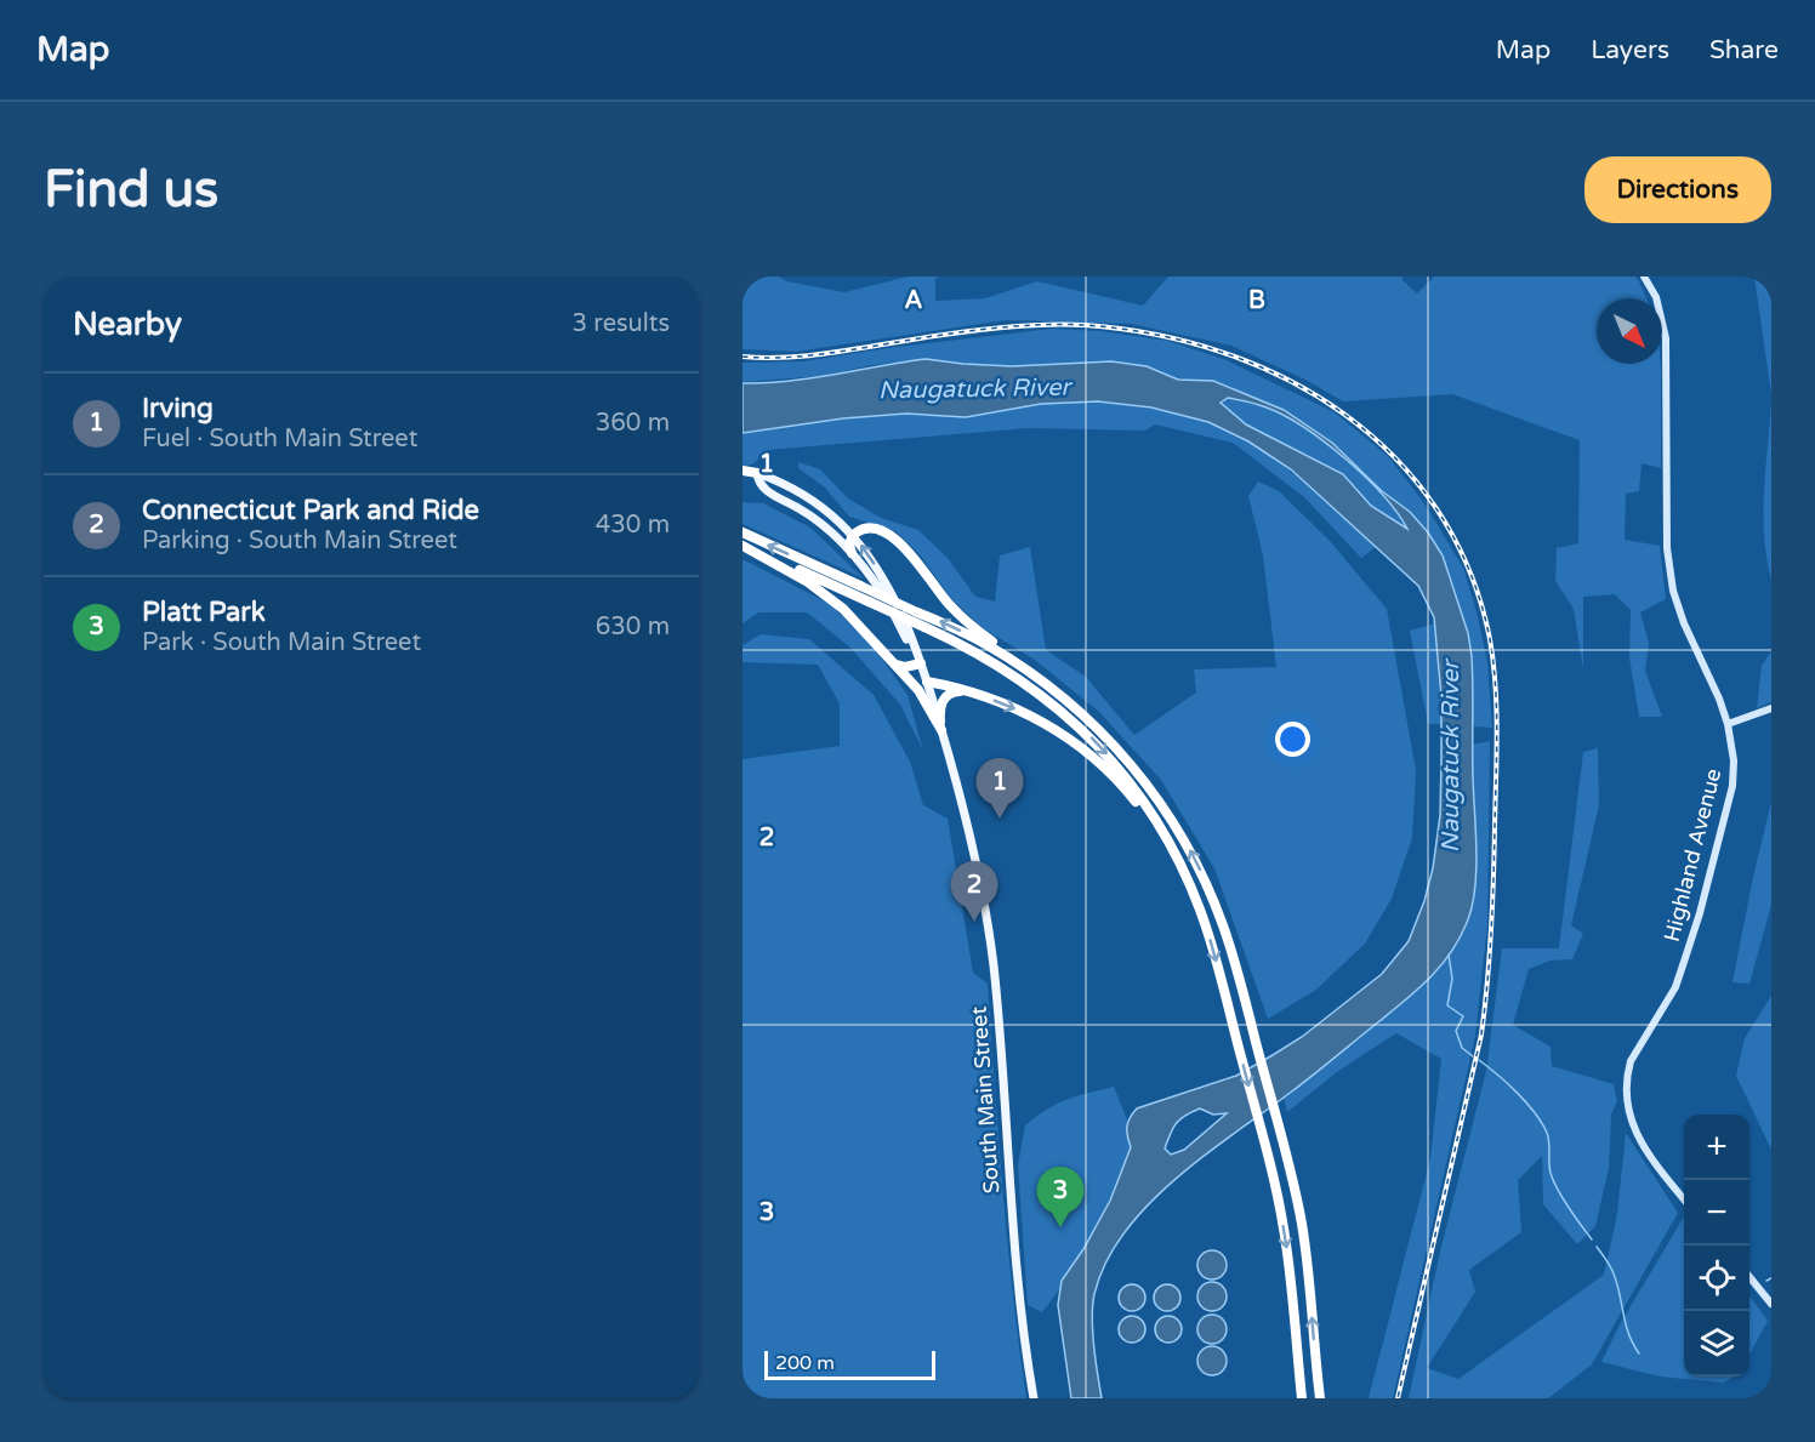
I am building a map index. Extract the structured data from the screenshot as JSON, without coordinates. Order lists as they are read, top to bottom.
{
  "streets": {
    "main road": ["Highland Avenue", "South Main Street"]
  },
  "water": ["Naugatuck River"],
  "scale_bar": "200 m",
  "north": "bottom right",
  "page": {
    "header": "Map",
    "nav": ["Map", "Layers", "Share"],
    "buttons": "Directions",
    "title": "Find us",
    "heading": ["Nearby", "3 results"],
    "list": [
      {
        "mark": "1",
        "name": "Irving",
        "note": "Fuel · South Main Street",
        "value": "360 m"
      },
      {
        "mark": "2",
        "name": "Connecticut Park and Ride",
        "note": "Parking · South Main Street",
        "value": "430 m"
      },
      {
        "mark": "3",
        "name": "Platt Park",
        "note": "Park · South Main Street",
        "value": "630 m"
      }
    ],
    "pins": ["1", "2", "3"],
    "map_buttons": ["+", "−"],
    "scale": "200 m"
  },
  "grid": {
    "columns": ["A", "B"],
    "rows": ["1", "2", "3"]
  }
}
